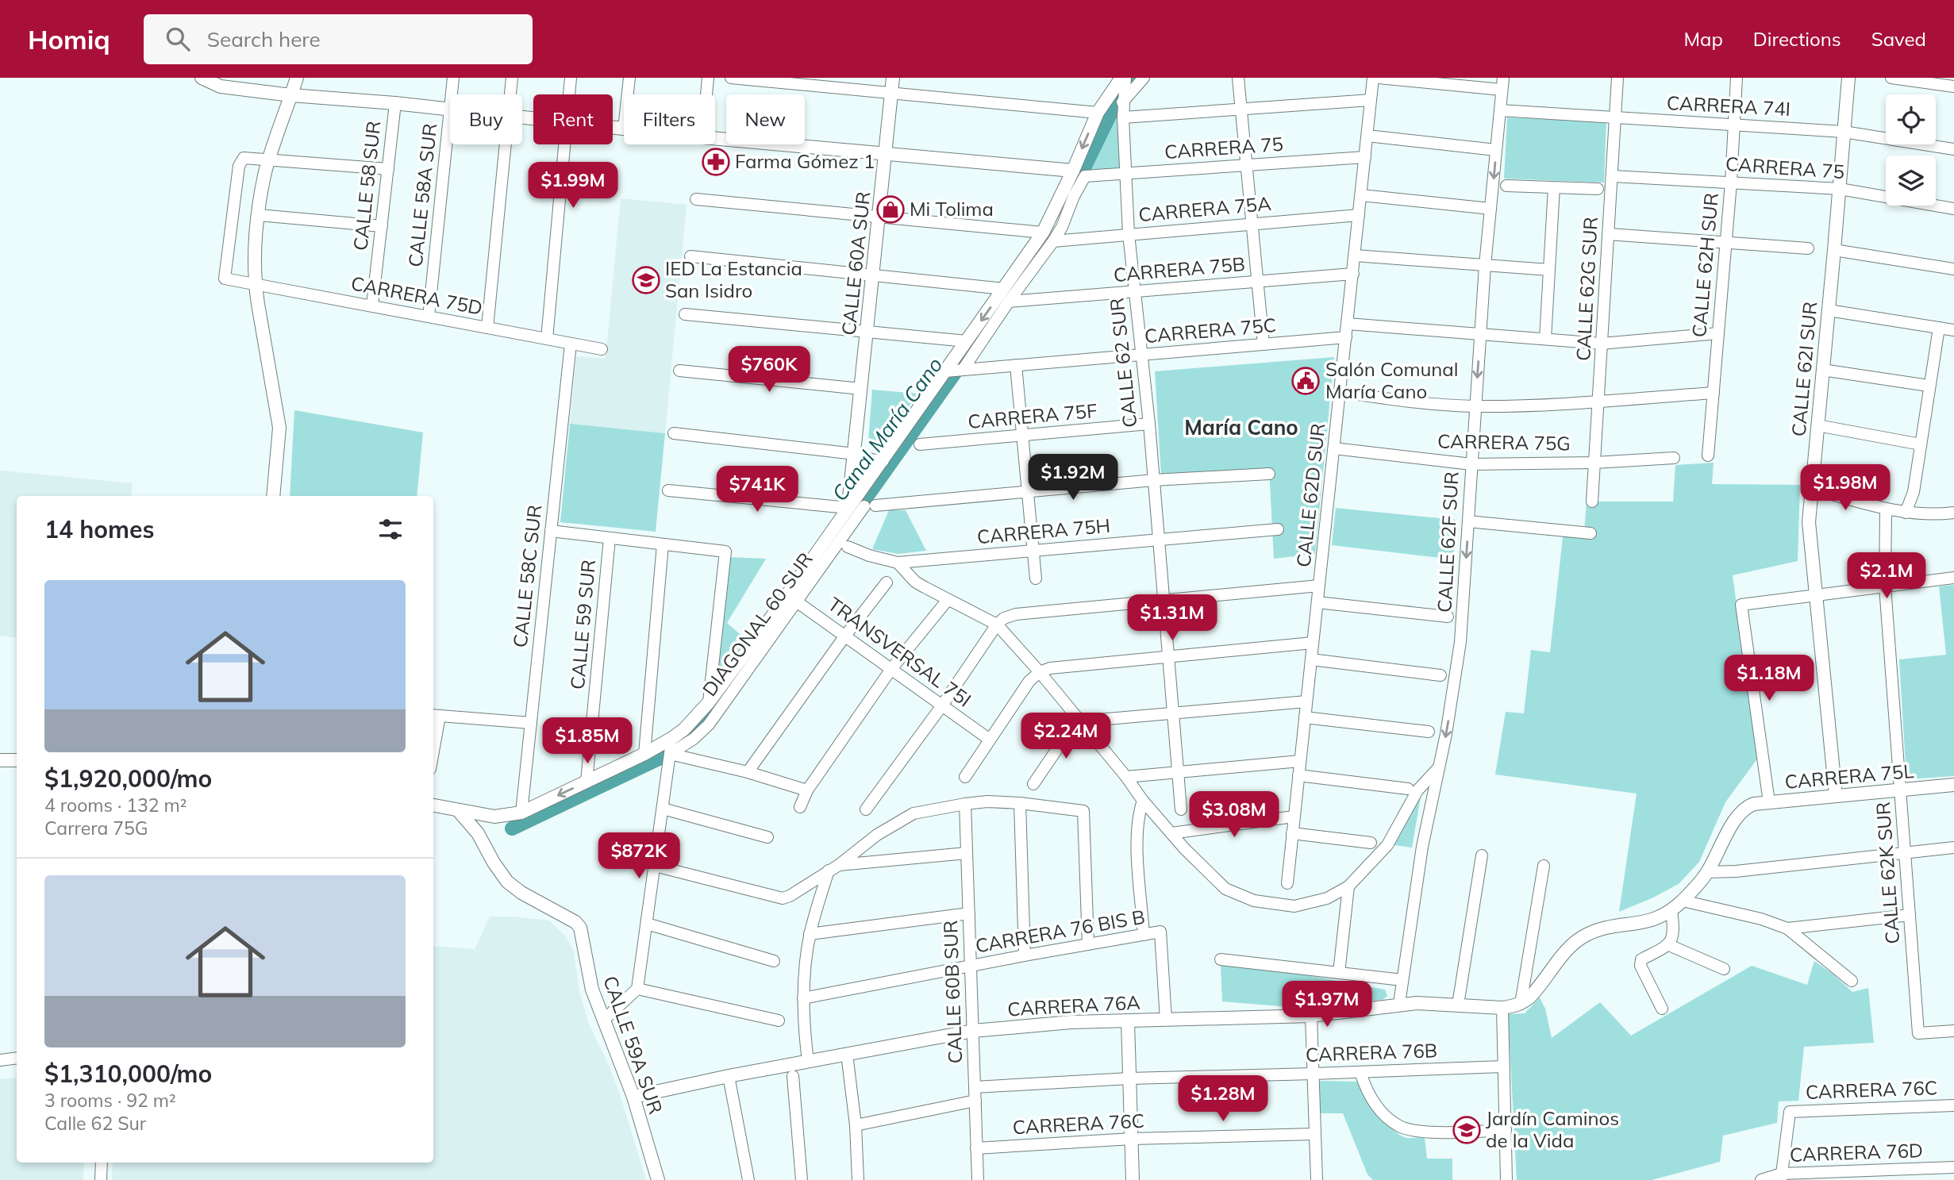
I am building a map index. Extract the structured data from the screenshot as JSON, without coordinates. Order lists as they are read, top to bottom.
{
  "streets": {
    "street": [
      "CARRERA 74I",
      "CARRERA 75",
      "CALLE 58 SUR",
      "CALLE 58A SUR",
      "CARRERA 75A",
      "CALLE 60A SUR",
      "CALLE 62H SUR",
      "CARRERA 75B",
      "CALLE 62G SUR",
      "CARRERA 75D",
      "CARRERA 75C",
      "CALLE 62 SUR",
      "CALLE 62I SUR",
      "CARRERA 75F",
      "CARRERA 75G",
      "CALLE 62D SUR",
      "CARRERA 75H",
      "CALLE 62F SUR",
      "CALLE 58C SUR",
      "CALLE 59 SUR",
      "DIAGONAL 60 SUR",
      "TRANSVERSAL 75I",
      "CARRERA 75L",
      "CALLE 62K SUR",
      "CARRERA 76 BIS B",
      "CALLE 60B SUR",
      "CARRERA 76A",
      "CALLE 59A SUR",
      "CARRERA 76B",
      "CARRERA 76C",
      "CARRERA 76D"
    ]
  },
  "crossings": [
    ["CARRERA 74I", "CALLE 62H SUR"],
    ["CARRERA 74I", "CALLE 62G SUR"],
    ["CARRERA 74I", "CALLE 62I SUR"],
    ["CARRERA 74I", "CALLE 62F SUR"],
    ["CARRERA 75", "CALLE 58 SUR"],
    ["CARRERA 75", "CALLE 58A SUR"],
    ["CARRERA 75", "CALLE 60A SUR"],
    ["CARRERA 75", "CALLE 62H SUR"],
    ["CARRERA 75", "CALLE 62G SUR"],
    ["CARRERA 75", "CALLE 62 SUR"],
    ["CARRERA 75", "CALLE 62I SUR"],
    ["CARRERA 75", "CALLE 62D SUR"],
    ["CARRERA 75", "DIAGONAL 60 SUR"],
    ["CALLE 58 SUR", "CARRERA 75D"],
    ["CALLE 58A SUR", "CARRERA 75D"],
    ["CARRERA 75A", "CALLE 62 SUR"],
    ["CARRERA 75A", "CALLE 62D SUR"],
    ["CARRERA 75A", "DIAGONAL 60 SUR"],
    ["CALLE 60A SUR", "DIAGONAL 60 SUR"],
    ["CARRERA 75B", "CALLE 62 SUR"],
    ["CARRERA 75B", "CALLE 62D SUR"],
    ["CARRERA 75B", "DIAGONAL 60 SUR"],
    ["CALLE 62G SUR", "CARRERA 75G"],
    ["CARRERA 75D", "CALLE 58C SUR"],
    ["CARRERA 75C", "CALLE 62 SUR"],
    ["CARRERA 75C", "CALLE 62D SUR"],
    ["CARRERA 75C", "DIAGONAL 60 SUR"],
    ["CALLE 62 SUR", "CARRERA 75F"],
    ["CALLE 62 SUR", "CARRERA 75H"],
    ["CALLE 62 SUR", "DIAGONAL 60 SUR"],
    ["CALLE 62I SUR", "CARRERA 75L"],
    ["CARRERA 75G", "CALLE 62D SUR"],
    ["CARRERA 75G", "CALLE 62F SUR"],
    ["CALLE 62F SUR", "CARRERA 76A"],
    ["CALLE 58C SUR", "DIAGONAL 60 SUR"],
    ["CALLE 59 SUR", "DIAGONAL 60 SUR"],
    ["DIAGONAL 60 SUR", "TRANSVERSAL 75I"],
    ["DIAGONAL 60 SUR", "CALLE 59A SUR"],
    ["CARRERA 75L", "CALLE 62K SUR"],
    ["CARRERA 76 BIS B", "CALLE 60B SUR"],
    ["CARRERA 76 BIS B", "CARRERA 76A"],
    ["CALLE 60B SUR", "CARRERA 76A"],
    ["CALLE 60B SUR", "CARRERA 76B"],
    ["CALLE 60B SUR", "CARRERA 76C"],
    ["CARRERA 76A", "CALLE 59A SUR"],
    ["CARRERA 76C", "CARRERA 76D"]
  ],
  "one_way": ["CALLE 62F SUR"],
  "districts": ["María Cano"],
  "water": ["Canal María Cano"],
  "places": {
    "pharmacy": ["Farma Gómez 1"],
    "shop": ["Mi Tolima"],
    "school or university": ["IED La Estancia San Isidro", "Jardín Caminos de la Vida"],
    "public building": ["Salón Comunal María Cano"]
  },
  "page": {
    "header": "Homiq",
    "search": "Search here",
    "nav": ["Map", "Directions", "Saved"],
    "chip": [
      "Buy",
      "Rent",
      "Filters",
      "New"
    ],
    "price": [
      "$1.99M",
      "$760K",
      "$1.92M",
      "$1.98M",
      "$741K",
      "$2.1M",
      "$1.31M",
      "$1.18M",
      "$2.24M",
      "$1.85M",
      "$3.08M",
      "$872K",
      "$1.97M",
      "$1.28M"
    ],
    "heading": "14 homes",
    "list": [
      {
        "name": "$1,920,000/mo",
        "note": "4 rooms · 132 m² · Carrera 75G"
      },
      {
        "name": "$1,310,000/mo",
        "note": "3 rooms · 92 m² · Calle 62 Sur"
      }
    ]
  }
}
